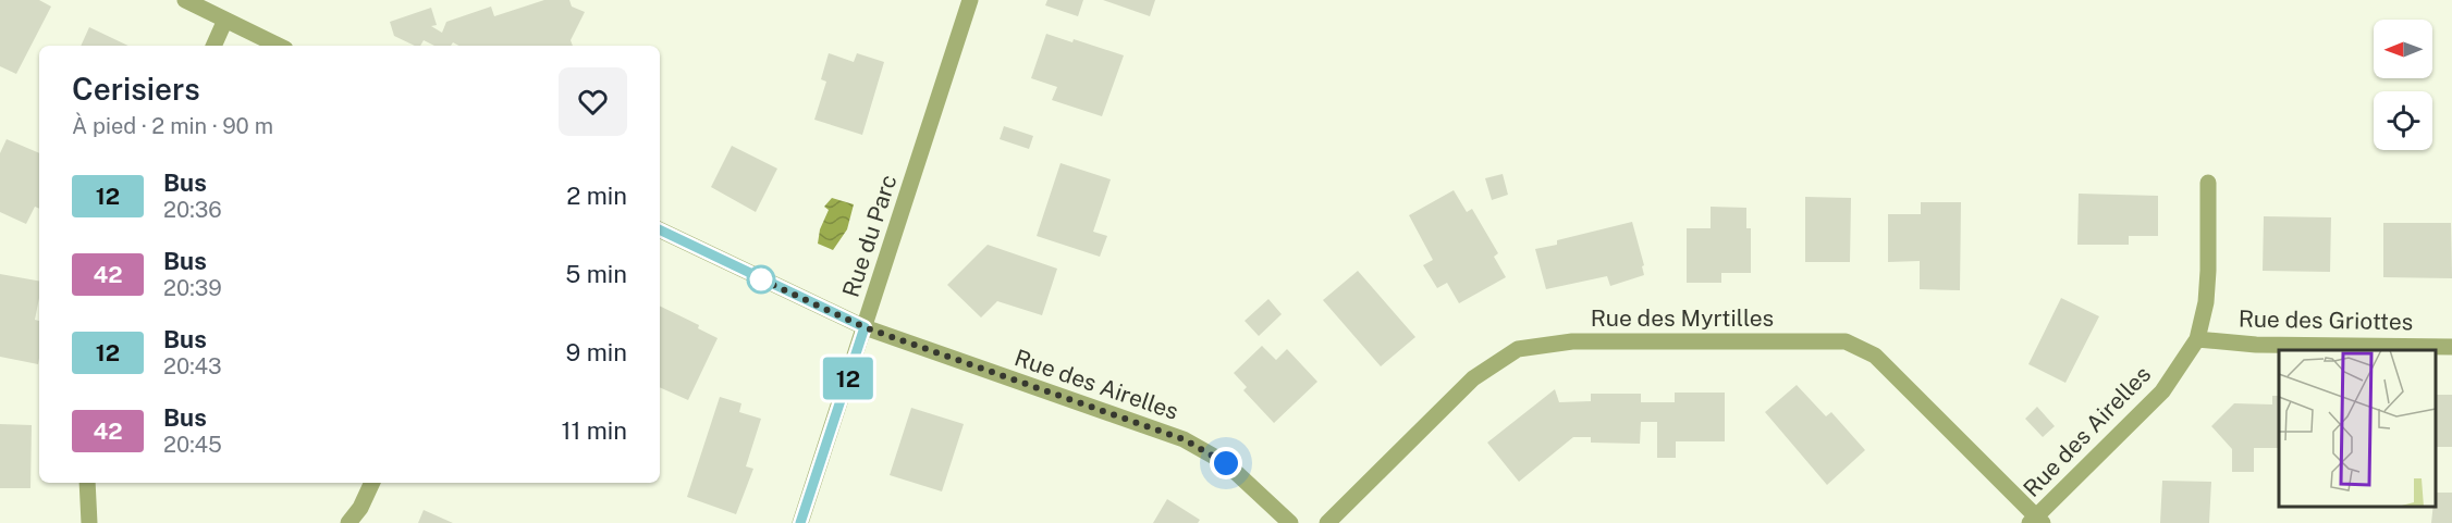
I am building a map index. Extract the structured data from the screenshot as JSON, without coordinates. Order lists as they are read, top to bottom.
{
  "streets": {
    "street": [
      "Rue du Parc",
      "Rue des Myrtilles",
      "Rue des Griottes",
      "Rue des Airelles"
    ]
  },
  "crossings": [
    ["Rue du Parc", "Rue des Airelles"],
    ["Rue des Myrtilles", "Rue des Airelles"],
    ["Rue des Griottes", "Rue des Airelles"]
  ],
  "lines": ["bus line 12"],
  "north": "left",
  "page": {
    "on_map": "12",
    "heading": ["Cerisiers", "À pied · 2 min · 90 m"],
    "list": [
      {
        "mark": "12",
        "name": "Bus",
        "note": "20:36",
        "value": "2 min"
      },
      {
        "mark": "42",
        "name": "Bus",
        "note": "20:39",
        "value": "5 min"
      },
      {
        "mark": "12",
        "name": "Bus",
        "note": "20:43",
        "value": "9 min"
      },
      {
        "mark": "42",
        "name": "Bus",
        "note": "20:45",
        "value": "11 min"
      }
    ]
  }
}
